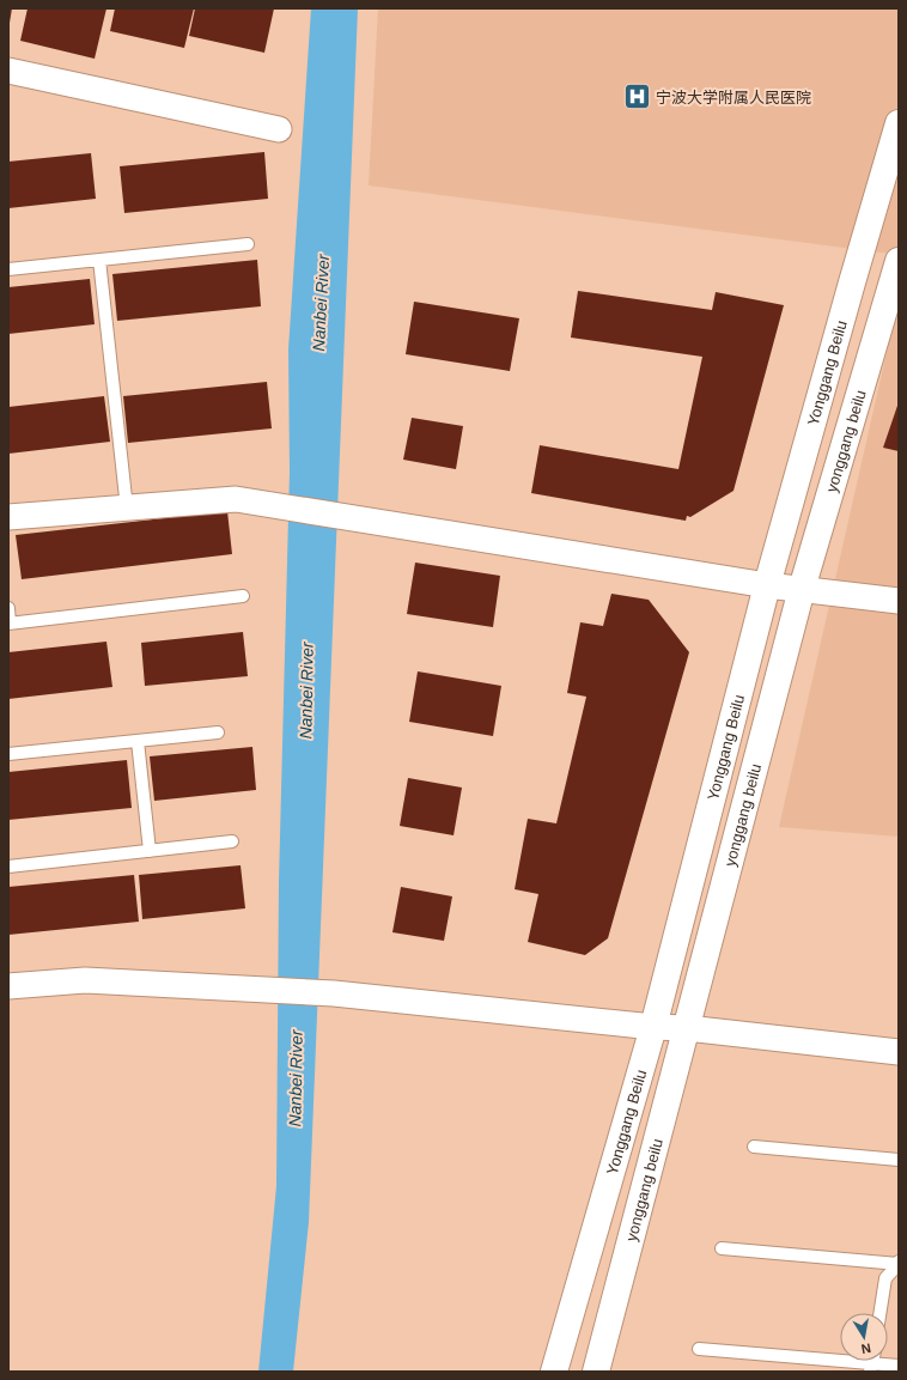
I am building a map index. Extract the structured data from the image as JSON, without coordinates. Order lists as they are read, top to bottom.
{
  "streets": {
    "main road": ["Yonggang Beilu", "yonggang beilu"]
  },
  "water": ["Nanbei River"],
  "places": {
    "hospital": ["宁波大学附属人民医院"]
  },
  "north": "bottom"
}
